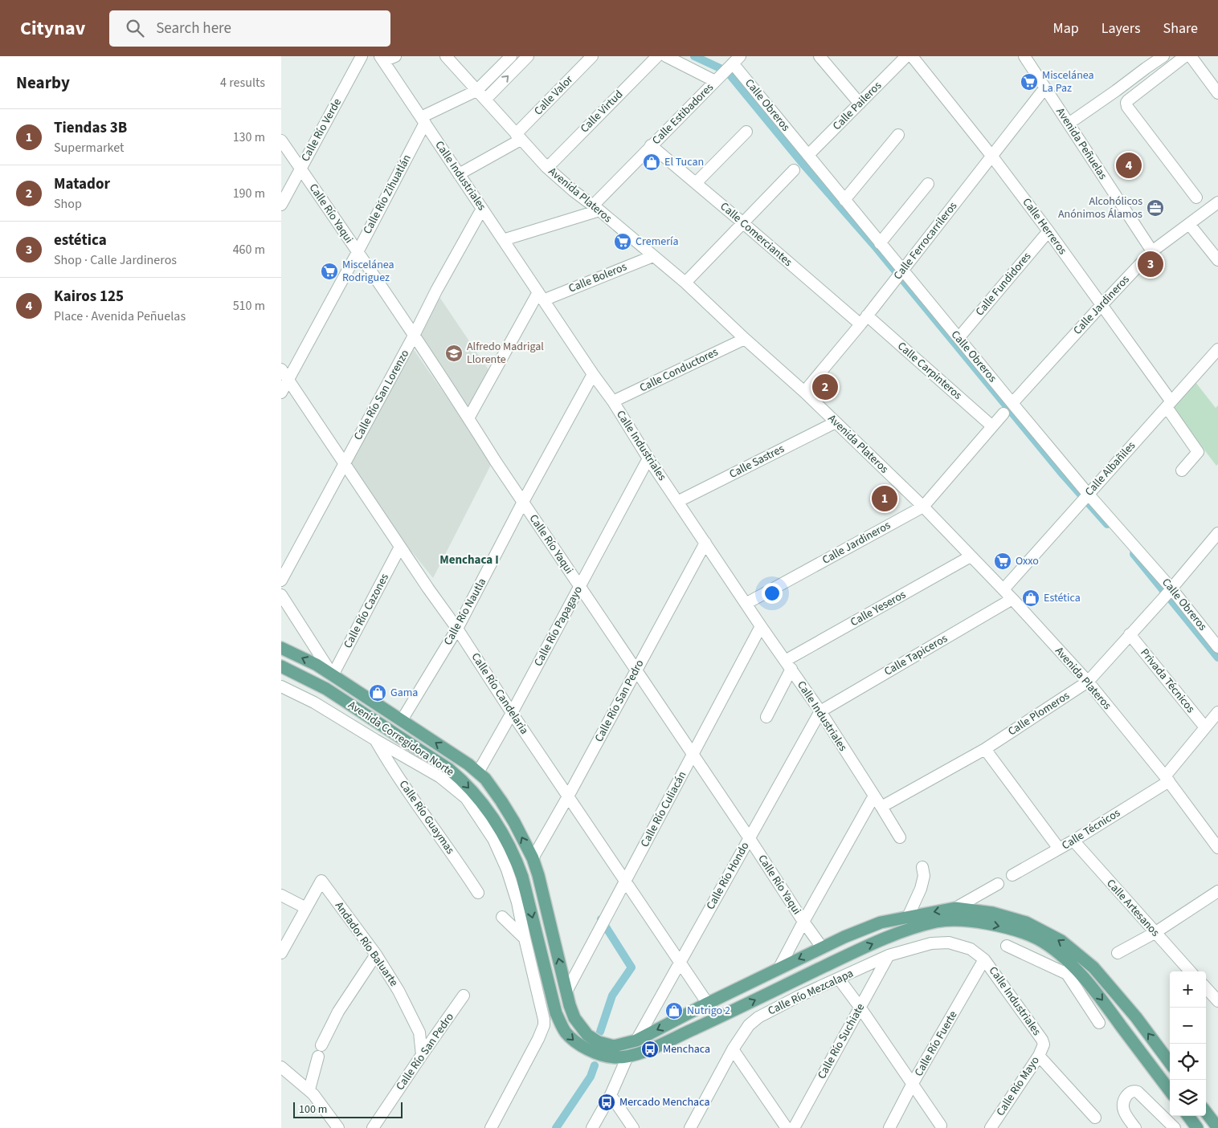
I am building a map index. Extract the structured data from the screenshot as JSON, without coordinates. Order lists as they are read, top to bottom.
{
  "streets": {
    "main road": ["Avenida Corregidora Norte"],
    "street": [
      "Calle Valor",
      "Calle Obreros",
      "Calle Paileros",
      "Calle Virtud",
      "Calle Estibadores",
      "Calle Río Verde",
      "Avenida Peñuelas",
      "Calle Industriales",
      "Calle Río Zihuatlán",
      "Avenida Plateros",
      "Calle Río Yaqui",
      "Calle Herreros",
      "Calle Comerciantes",
      "Calle Ferrocarrileros",
      "Calle Boleros",
      "Calle Fundidores",
      "Calle Jardineros",
      "Calle Conductores",
      "Calle Carpinteros",
      "Calle Río San Lorenzo",
      "Calle Sastres",
      "Calle Albañiles",
      "Calle Yeseros",
      "Calle Río Cazones",
      "Calle Río Nautla",
      "Calle Río Papagayo",
      "Calle Tapiceros",
      "Privada Técnicos",
      "Calle Río Candelaria",
      "Calle Río San Pedro",
      "Calle Plomeros",
      "Calle Río Culiacán",
      "Calle Río Guaymas",
      "Calle Técnicos",
      "Calle Río Hondo",
      "Calle Artesanos",
      "Andador Río Baluarte",
      "Calle Río Mezcalapa",
      "Calle Río Suchiate",
      "Calle Río Fuerte",
      "Calle Río Mayo"
    ]
  },
  "crossings": [
    ["Calle Valor", "Calle Industriales"],
    ["Calle Valor", "Avenida Plateros"],
    ["Calle Obreros", "Calle Paileros"],
    ["Calle Obreros", "Calle Estibadores"],
    ["Calle Obreros", "Calle Ferrocarrileros"],
    ["Calle Obreros", "Calle Fundidores"],
    ["Calle Obreros", "Calle Jardineros"],
    ["Calle Obreros", "Calle Albañiles"],
    ["Calle Obreros", "Calle Plomeros"],
    ["Calle Virtud", "Avenida Plateros"],
    ["Calle Estibadores", "Avenida Plateros"],
    ["Calle Estibadores", "Calle Comerciantes"],
    ["Calle Río Verde", "Calle Río Yaqui"],
    ["Avenida Peñuelas", "Calle Ferrocarrileros"],
    ["Avenida Peñuelas", "Calle Jardineros"],
    ["Calle Industriales", "Calle Río Zihuatlán"],
    ["Calle Industriales", "Calle Boleros"],
    ["Calle Industriales", "Calle Jardineros"],
    ["Calle Industriales", "Calle Conductores"],
    ["Calle Industriales", "Calle Río San Lorenzo"],
    ["Calle Industriales", "Calle Sastres"],
    ["Calle Industriales", "Calle Yeseros"],
    ["Calle Industriales", "Calle Río Nautla"],
    ["Calle Industriales", "Calle Río Papagayo"],
    ["Calle Industriales", "Calle Tapiceros"],
    ["Calle Industriales", "Calle Río San Pedro"],
    ["Calle Industriales", "Calle Plomeros"],
    ["Calle Industriales", "Calle Río Culiacán"],
    ["Calle Industriales", "Calle Río Hondo"],
    ["Calle Industriales", "Calle Río Mezcalapa"],
    ["Calle Industriales", "Calle Río Fuerte"],
    ["Calle Industriales", "Calle Río Mayo"],
    ["Calle Río Zihuatlán", "Calle Río Yaqui"],
    ["Calle Río Zihuatlán", "Calle Río Candelaria"],
    ["Avenida Plateros", "Calle Ferrocarrileros"],
    ["Avenida Plateros", "Calle Boleros"],
    ["Avenida Plateros", "Calle Jardineros"],
    ["Avenida Plateros", "Calle Conductores"],
    ["Avenida Plateros", "Calle Sastres"],
    ["Avenida Plateros", "Calle Albañiles"],
    ["Avenida Plateros", "Calle Yeseros"],
    ["Avenida Plateros", "Calle Tapiceros"],
    ["Avenida Plateros", "Calle Plomeros"],
    ["Avenida Plateros", "Calle Técnicos"],
    ["Calle Río Yaqui", "Calle Río San Lorenzo"],
    ["Calle Río Yaqui", "Calle Río Nautla"],
    ["Calle Río Yaqui", "Calle Río Papagayo"],
    ["Calle Río Yaqui", "Calle Río San Pedro"],
    ["Calle Río Yaqui", "Avenida Corregidora Norte"],
    ["Calle Río Yaqui", "Calle Río Culiacán"],
    ["Calle Río Yaqui", "Calle Río Hondo"],
    ["Calle Herreros", "Calle Ferrocarrileros"],
    ["Calle Herreros", "Calle Fundidores"],
    ["Calle Herreros", "Calle Jardineros"],
    ["Calle Herreros", "Calle Albañiles"],
    ["Calle Comerciantes", "Calle Ferrocarrileros"],
    ["Calle Comerciantes", "Calle Carpinteros"],
    ["Calle Ferrocarrileros", "Calle Carpinteros"],
    ["Calle Jardineros", "Calle Carpinteros"],
    ["Calle Río San Lorenzo", "Calle Río Candelaria"],
    ["Calle Río Cazones", "Calle Río Candelaria"],
    ["Calle Río Cazones", "Avenida Corregidora Norte"],
    ["Calle Río Nautla", "Calle Río Candelaria"],
    ["Calle Río Nautla", "Avenida Corregidora Norte"],
    ["Calle Río Papagayo", "Calle Río Candelaria"],
    ["Calle Río Papagayo", "Avenida Corregidora Norte"],
    ["Calle Tapiceros", "Calle Río Hondo"],
    ["Privada Técnicos", "Calle Plomeros"],
    ["Privada Técnicos", "Calle Técnicos"],
    ["Calle Río Candelaria", "Calle Río San Pedro"],
    ["Calle Río Candelaria", "Avenida Corregidora Norte"],
    ["Calle Río Candelaria", "Calle Río Culiacán"],
    ["Calle Río Candelaria", "Calle Río Hondo"],
    ["Calle Río San Pedro", "Avenida Corregidora Norte"],
    ["Calle Río San Pedro", "Andador Río Baluarte"],
    ["Avenida Corregidora Norte", "Calle Río Culiacán"],
    ["Avenida Corregidora Norte", "Calle Río Hondo"],
    ["Calle Técnicos", "Calle Artesanos"],
    ["Calle Río Mezcalapa", "Calle Río Suchiate"],
    ["Calle Río Mezcalapa", "Calle Río Fuerte"]
  ],
  "districts": ["Menchaca I"],
  "places": {
    "supermarket": [
      "Miscelánea La Paz",
      "Cremería",
      "Miscelánea Rodriguez",
      "Oxxo"
    ],
    "shop": [
      "El Tucan",
      "Estética",
      "Gama",
      "Nutrigo 2"
    ],
    "office": ["Alcohólicos Anónimos Álamos"],
    "school or university": ["Alfredo Madrigal Llorente"],
    "bus stop": ["Menchaca", "Mercado Menchaca"]
  },
  "scale_bar": "100 m",
  "page": {
    "header": "Citynav",
    "search": "Search here",
    "nav": ["Map", "Layers", "Share"],
    "heading": ["Nearby", "4 results"],
    "list": [
      {
        "mark": "1",
        "name": "Tiendas 3B",
        "note": "Supermarket",
        "value": "130 m"
      },
      {
        "mark": "2",
        "name": "Matador",
        "note": "Shop",
        "value": "190 m"
      },
      {
        "mark": "3",
        "name": "estética",
        "note": "Shop · Calle Jardineros",
        "value": "460 m"
      },
      {
        "mark": "4",
        "name": "Kairos 125",
        "note": "Place · Avenida Peñuelas",
        "value": "510 m"
      }
    ],
    "pins": [
      "4",
      "3",
      "2",
      "1"
    ],
    "map_buttons": ["+", "−"],
    "scale": "100 m"
  }
}
